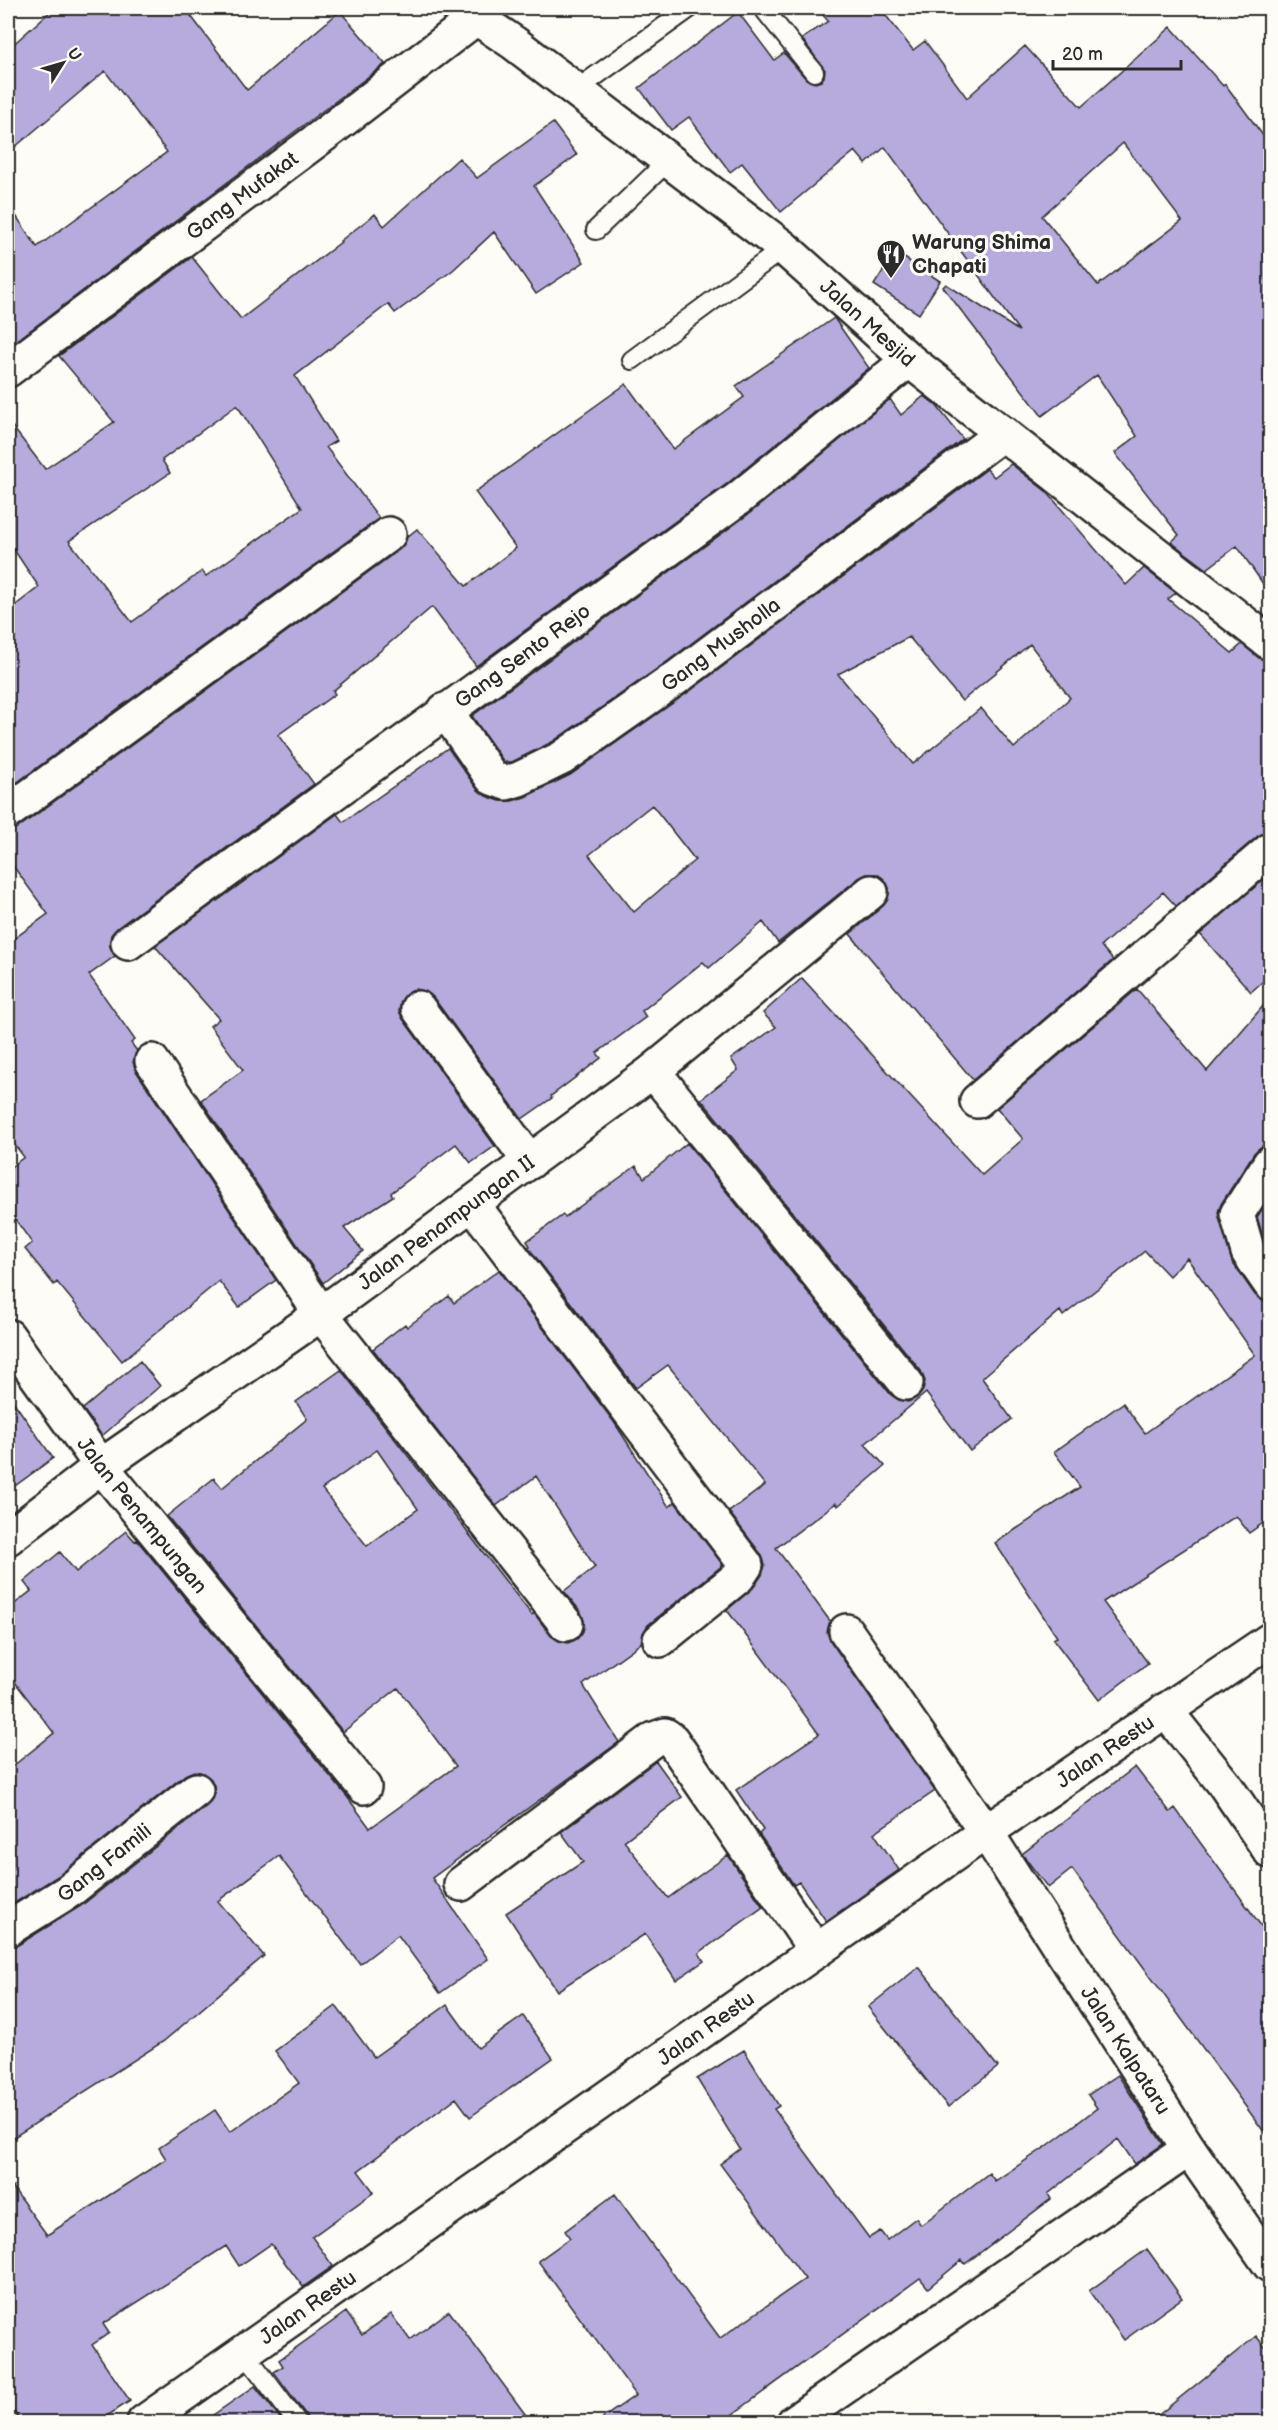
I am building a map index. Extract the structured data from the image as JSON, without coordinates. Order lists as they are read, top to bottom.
{
  "streets": {
    "street": [
      "Gang Mufakat",
      "Jalan Mesjid",
      "Gang Musholla",
      "Gang Sento Rejo",
      "Jalan Penampungan II",
      "Jalan Penampungan",
      "Jalan Restu",
      "Gang Famili",
      "Jalan Kalpataru"
    ]
  },
  "crossings": [
    ["Gang Mufakat", "Jalan Mesjid"],
    ["Jalan Mesjid", "Gang Musholla"],
    ["Jalan Mesjid", "Gang Sento Rejo"],
    ["Gang Musholla", "Gang Sento Rejo"],
    ["Jalan Penampungan II", "Jalan Penampungan"],
    ["Jalan Restu", "Jalan Kalpataru"]
  ],
  "places": {
    "restaurant": ["Warung Shima Chapati"]
  },
  "scale_bar": "20 m",
  "north": "top right"
}
